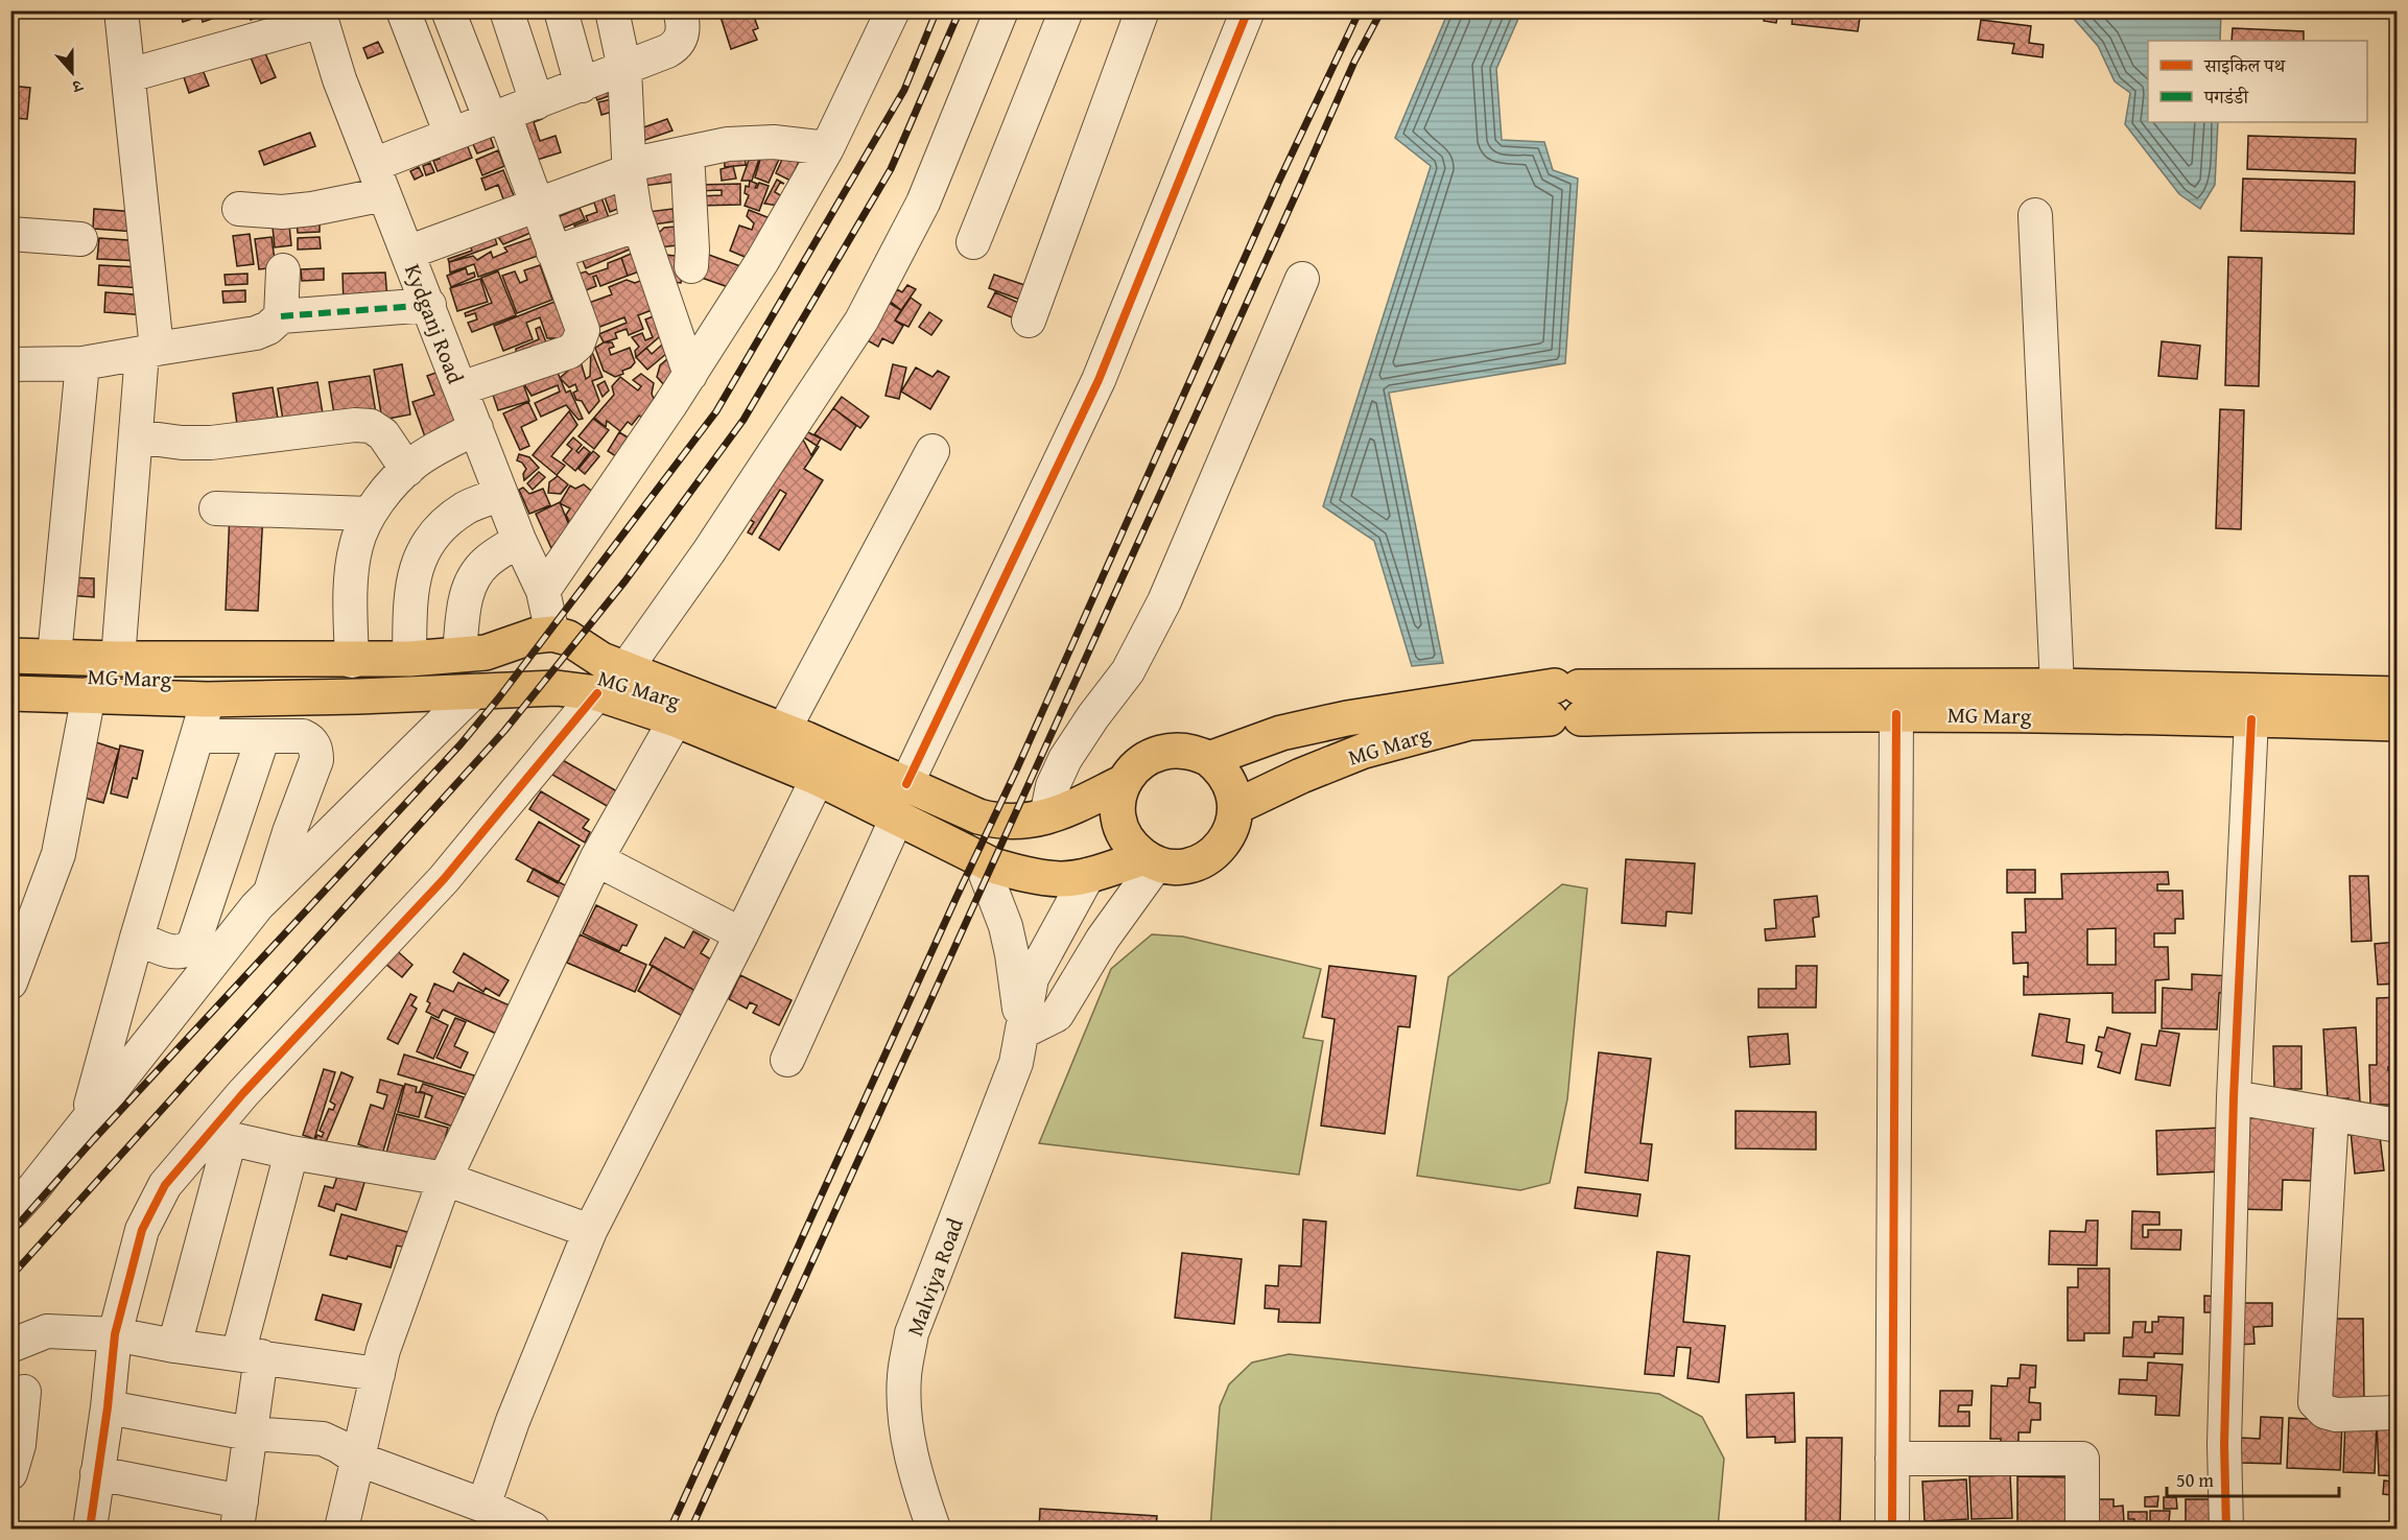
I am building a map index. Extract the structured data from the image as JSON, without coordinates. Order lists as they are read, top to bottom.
{
  "streets": {
    "main road": ["MG Marg"],
    "street": ["Kydganj Road", "Malviya Road"]
  },
  "crossings": [
    ["Kydganj Road", "MG Marg"],
    ["MG Marg", "Malviya Road"]
  ],
  "legend": ["साइकिल पथ", "पगडंडी"],
  "scale_bar": "50 m",
  "north": "bottom"
}
